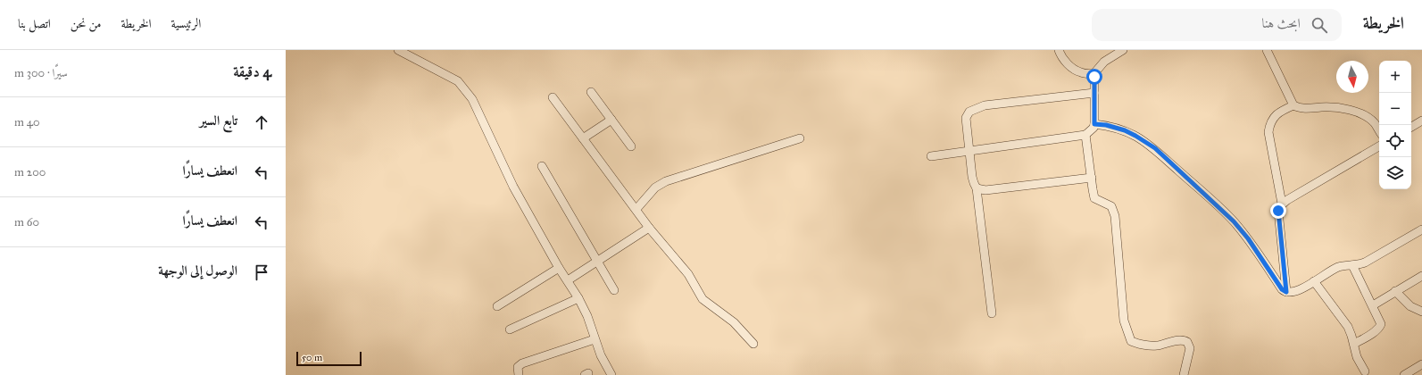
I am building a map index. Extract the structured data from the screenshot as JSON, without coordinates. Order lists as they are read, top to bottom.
{
  "scale_bar": "50 m",
  "north": "bottom",
  "page": {
    "header": "الخريطة",
    "search": "ابحث هنا",
    "nav": [
      "الرئيسية",
      "الخريطة",
      "من نحن",
      "اتصل بنا"
    ],
    "heading": ["4 دقيقة", "سيرًا · 300 m"],
    "map_buttons": ["+", "−"],
    "list": [
      ["تابع السير", "40 m"],
      ["انعطف يسارًا", "200 m"],
      ["انعطف يسارًا", "60 m"],
      "الوصول إلى الوجهة"
    ],
    "scale": "50 m"
  }
}
